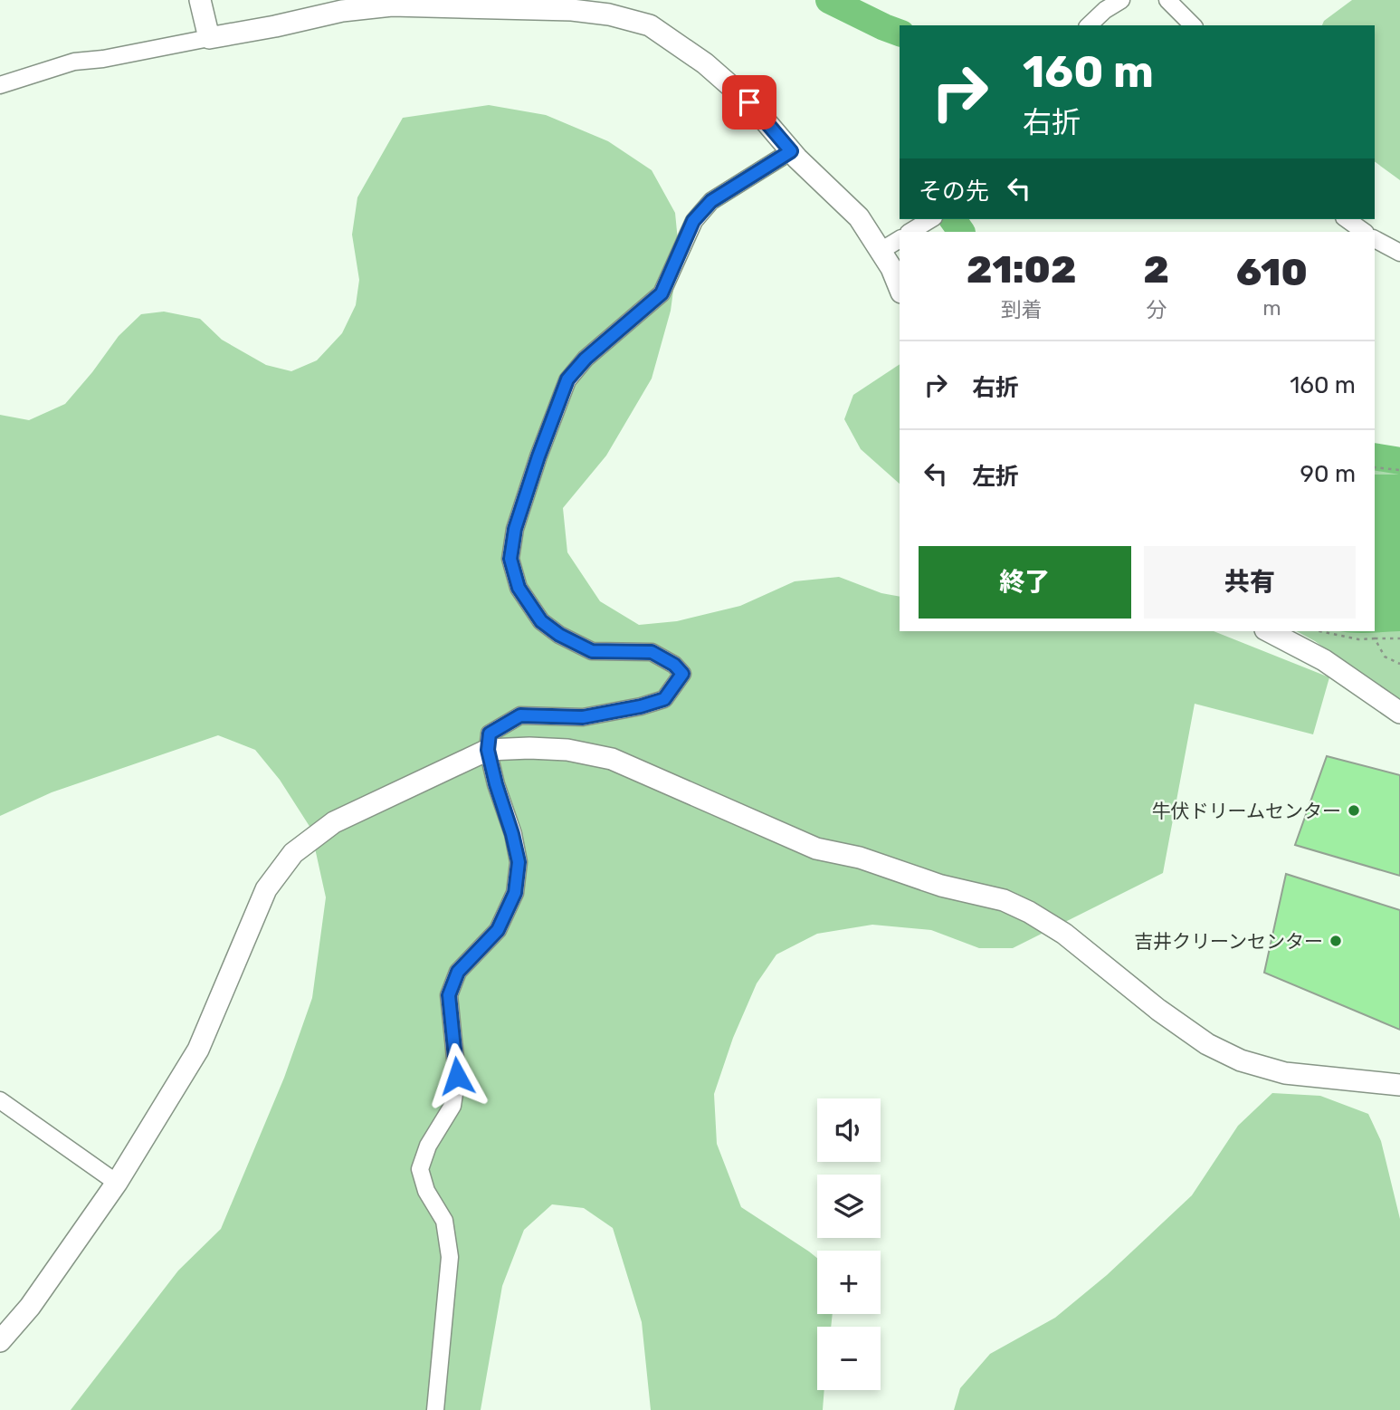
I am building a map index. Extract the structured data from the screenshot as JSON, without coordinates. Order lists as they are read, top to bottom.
{
  "places": ["牛伏ドリームセンター", "吉井クリーンセンター"],
  "page": {
    "turn": ["160 m", "右折"],
    "then": "その先",
    "eta": [
      "21:02",
      "到着",
      "2",
      "分",
      "610",
      "m"
    ],
    "list": [
      {
        "name": "右折",
        "value": "160 m"
      },
      {
        "name": "左折",
        "value": "90 m"
      }
    ],
    "buttons": ["終了", "共有"],
    "map_buttons": ["+", "−"]
  }
}
